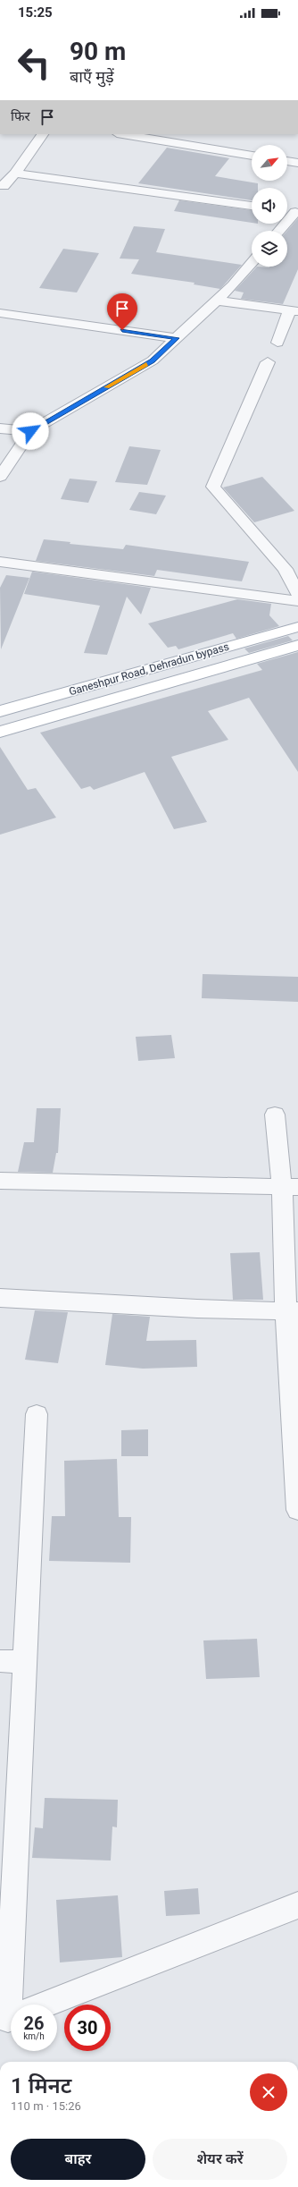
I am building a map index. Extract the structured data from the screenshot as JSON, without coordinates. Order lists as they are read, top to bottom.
{
  "streets": {
    "main road": ["Ganeshpur Road, Dehradun bypass"]
  },
  "north": "top right",
  "page": {
    "status": "15:25",
    "turn": ["90 m", "बाएँ मुड़ें"],
    "then": "फिर",
    "speed": "26 km/h",
    "limit": "30",
    "heading": ["1 मिनट", "110 m · 15:26"],
    "buttons": ["बाहर", "शेयर करें"]
  }
}
